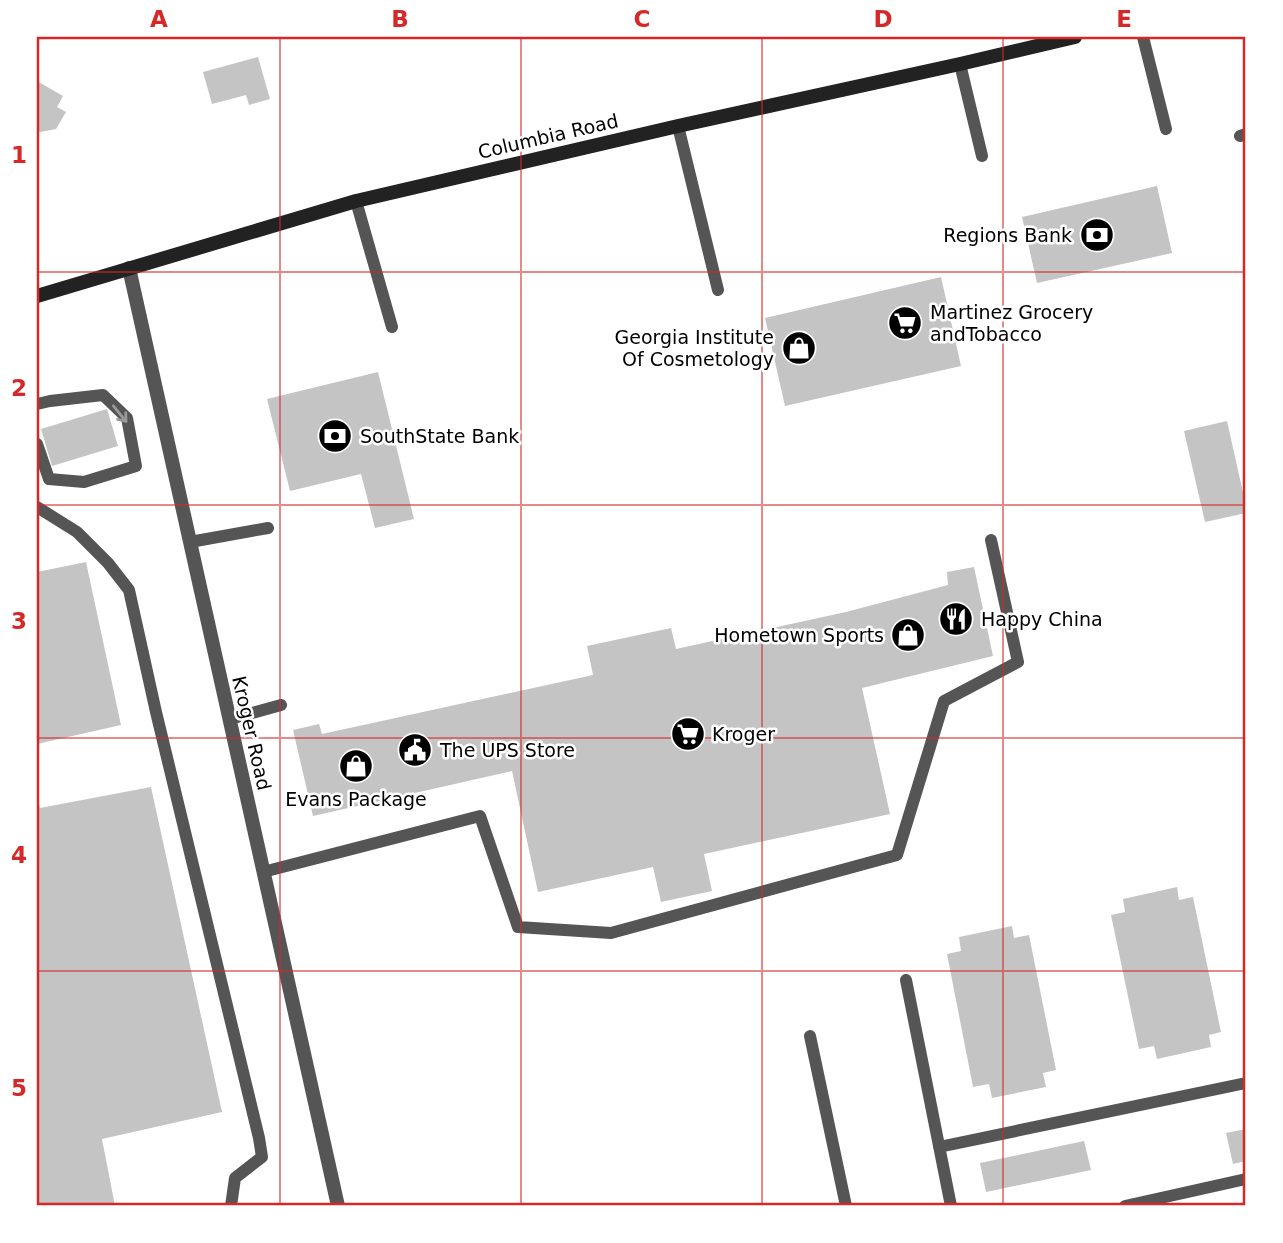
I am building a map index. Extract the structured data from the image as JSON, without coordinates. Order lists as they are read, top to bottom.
{
  "streets": {
    "main road": ["Columbia Road"],
    "street": ["Kroger Road"]
  },
  "crossings": [
    ["Columbia Road", "Kroger Road"]
  ],
  "places": {
    "bank": ["Regions Bank", "SouthState Bank"],
    "supermarket": ["Martinez Grocery andTobacco", "Kroger"],
    "shop": ["Georgia Institute Of Cosmetology", "Hometown Sports", "Evans Package"],
    "restaurant": ["Happy China"],
    "public building": ["The UPS Store"]
  },
  "grid": {
    "columns": [
      "A",
      "B",
      "C",
      "D",
      "E"
    ],
    "rows": [
      "1",
      "2",
      "3",
      "4",
      "5"
    ]
  }
}
